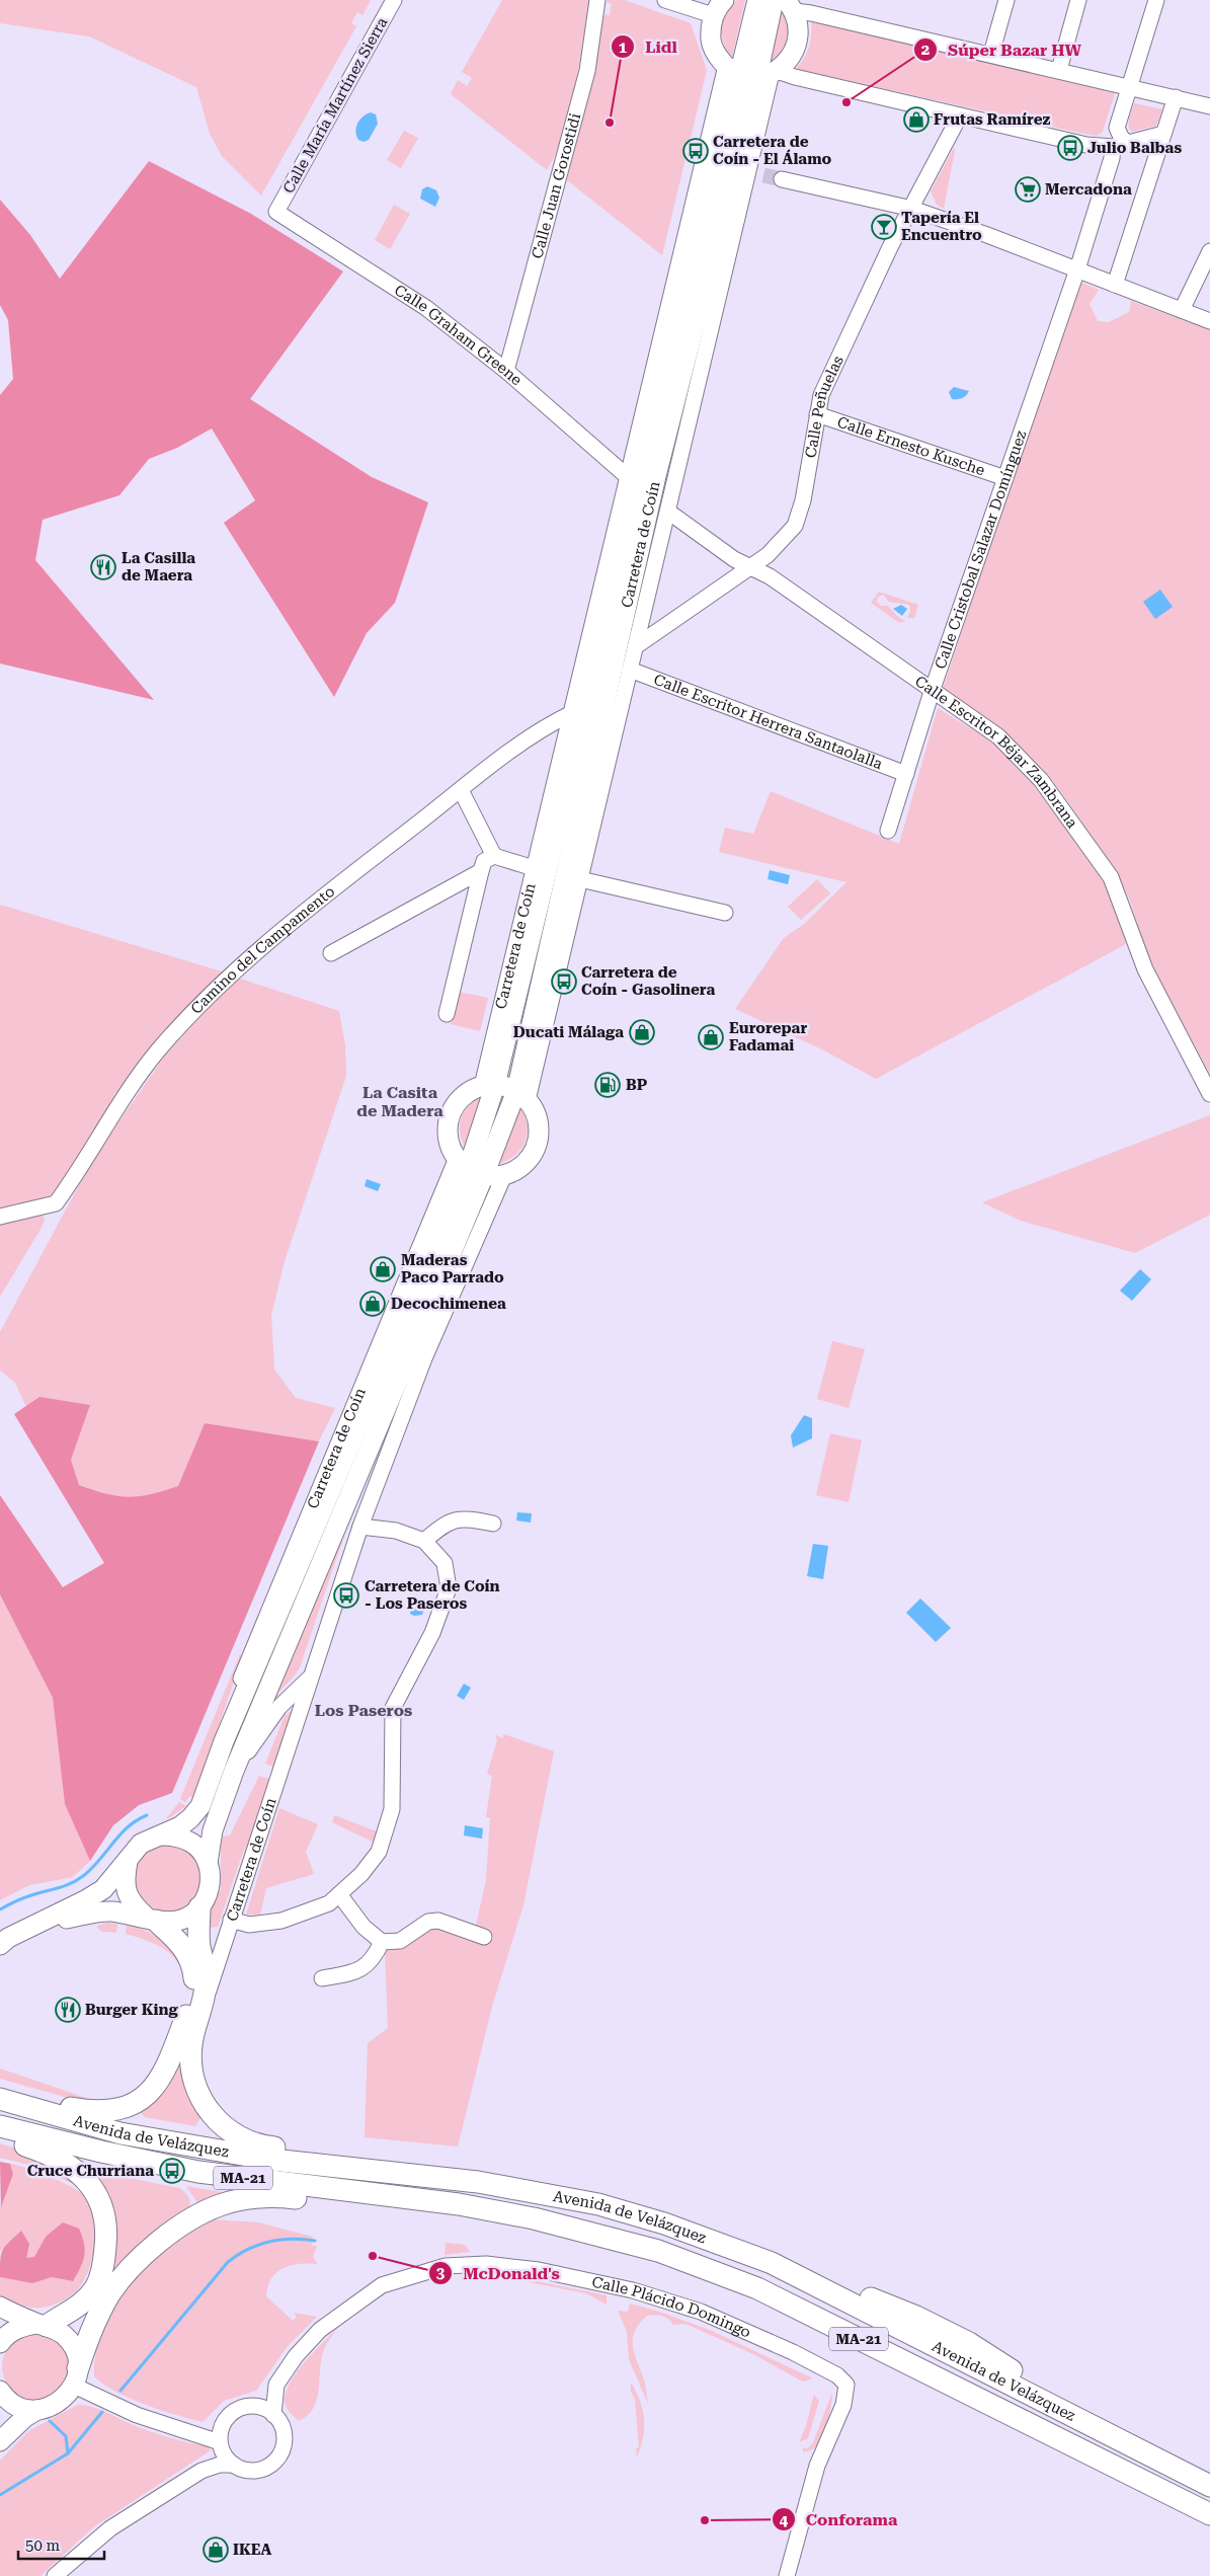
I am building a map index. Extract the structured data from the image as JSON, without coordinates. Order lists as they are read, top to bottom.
{
  "streets": {
    "highway": ["Avenida de Velázquez", "MA-21"],
    "main road": ["Carretera de Coín"],
    "street": [
      "Calle María Martínez Sierra",
      "Calle Juan Gorostidi",
      "Calle Graham Greene",
      "Calle Peñuelas",
      "Calle Ernesto Kusche",
      "Calle Cristobal Salazar Domínguez",
      "Calle Escritor Herrera Santaolalla",
      "Calle Escritor Béjar Zambrana",
      "Camino del Campamento",
      "Calle Plácido Domingo"
    ]
  },
  "crossings": [
    ["Calle María Martínez Sierra", "Calle Graham Greene"],
    ["Calle Juan Gorostidi", "Calle Graham Greene"],
    ["Calle Graham Greene", "Carretera de Coín"],
    ["Calle Peñuelas", "Calle Ernesto Kusche"],
    ["Calle Peñuelas", "Carretera de Coín"],
    ["Calle Peñuelas", "Calle Escritor Béjar Zambrana"],
    ["Calle Ernesto Kusche", "Calle Cristobal Salazar Domínguez"],
    ["Carretera de Coín", "Calle Escritor Herrera Santaolalla"],
    ["Carretera de Coín", "Calle Escritor Béjar Zambrana"],
    ["Carretera de Coín", "Camino del Campamento"],
    ["Calle Cristobal Salazar Domínguez", "Calle Escritor Herrera Santaolalla"],
    ["Calle Cristobal Salazar Domínguez", "Calle Escritor Béjar Zambrana"]
  ],
  "districts": ["La Casita de Madera", "Los Paseros"],
  "places": {
    "other": [
      "Súper Bazar HW",
      "Lidl",
      "McDonald's",
      "Conforama"
    ],
    "shop": [
      "Frutas Ramírez",
      "Ducati Málaga",
      "Eurorepar Fadamai",
      "Maderas Paco Parrado",
      "Decochimenea",
      "IKEA"
    ],
    "bus stop": [
      "Julio Balbas",
      "Carretera de Coín - El Álamo",
      "Carretera de Coín - Gasolinera",
      "Carretera de Coín - Los Paseros",
      "Cruce Churriana"
    ],
    "supermarket": ["Mercadona"],
    "bar": ["Tapería El Encuentro"],
    "restaurant": ["La Casilla de Maera", "Burger King"],
    "fuel station": ["BP"]
  },
  "scale_bar": "50 m"
}
